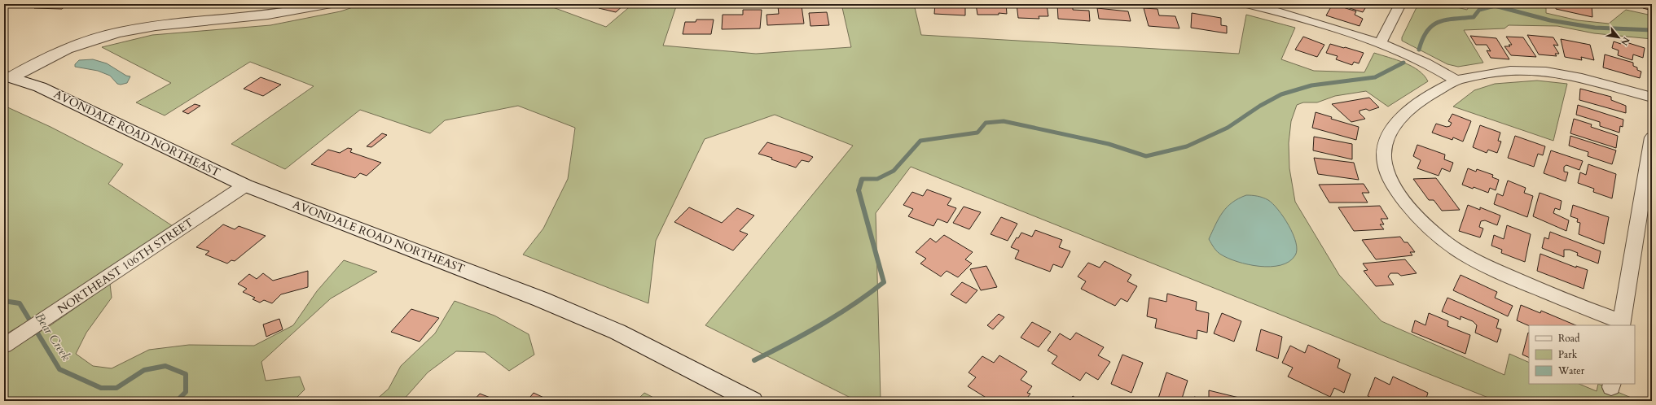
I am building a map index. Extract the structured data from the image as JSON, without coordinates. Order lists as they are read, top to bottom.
{
  "streets": {
    "main road": ["AVONDALE ROAD NORTHEAST"],
    "street": ["NORTHEAST 106TH STREET"]
  },
  "crossings": [
    ["AVONDALE ROAD NORTHEAST", "NORTHEAST 106TH STREET"]
  ],
  "water": ["Bear Creek"],
  "legend": ["Road", "Park", "Water"],
  "north": "bottom right"
}
